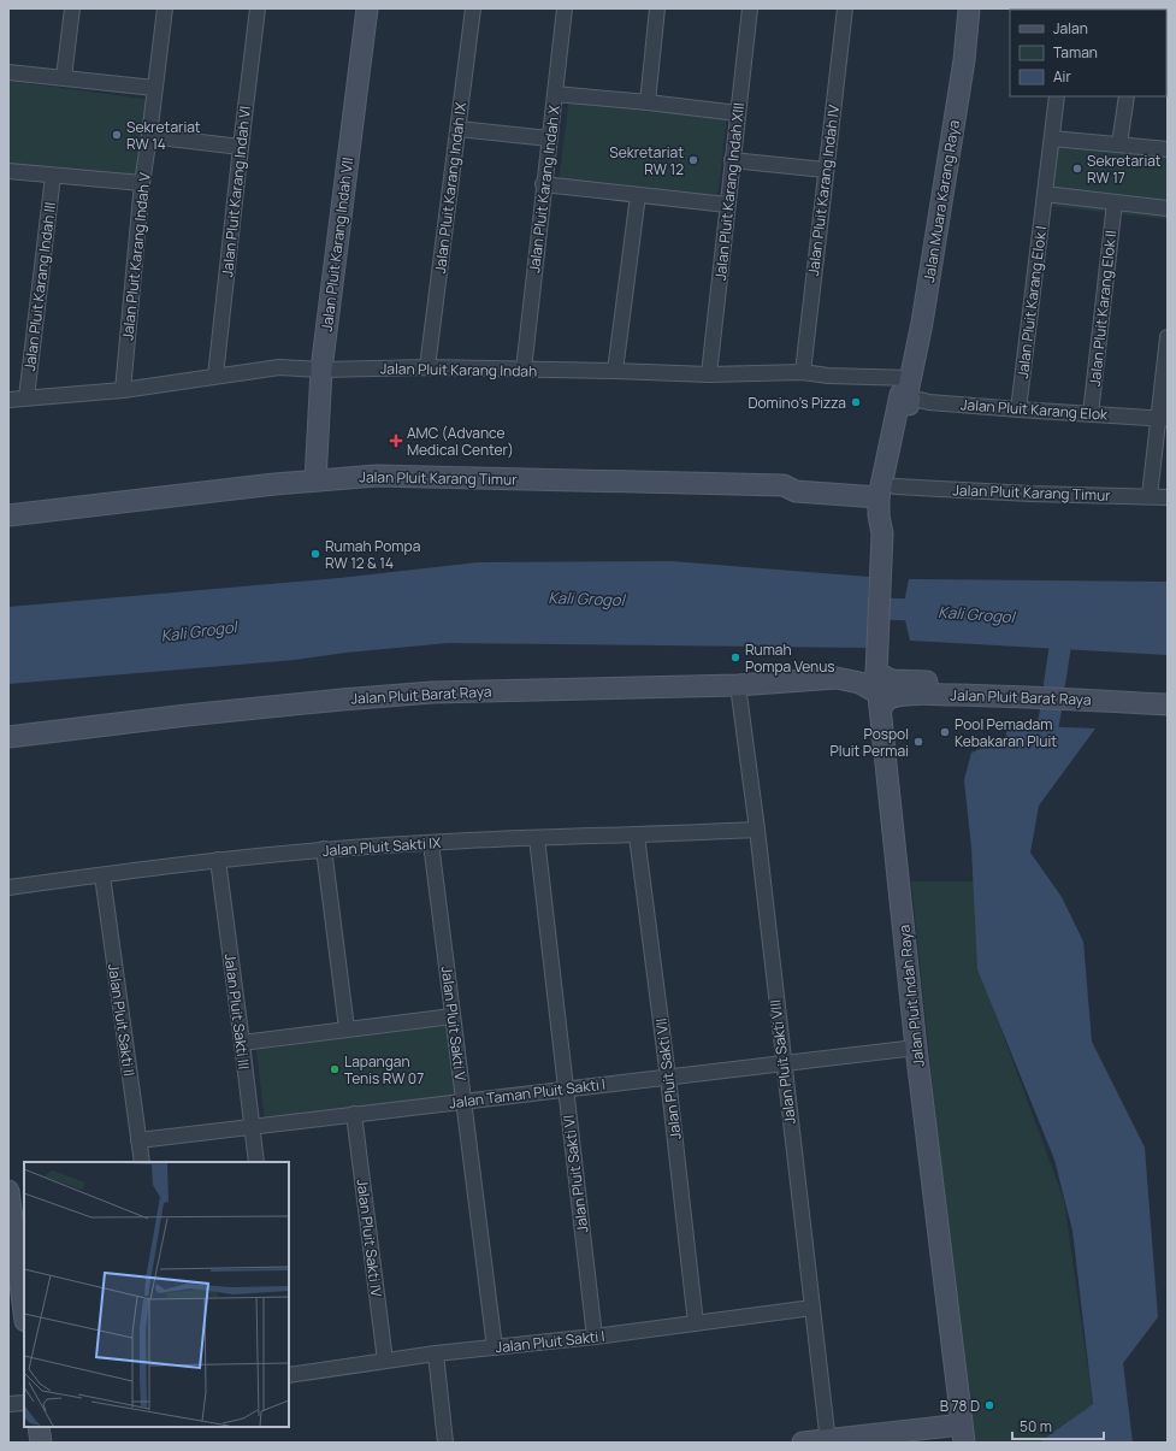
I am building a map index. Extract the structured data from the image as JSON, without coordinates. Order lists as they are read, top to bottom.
{
  "streets": {
    "street": [
      "Jalan Pluit Karang Indah IX",
      "Jalan Pluit Karang Indah X",
      "Jalan Pluit Karang Indah IV",
      "Jalan Pluit Karang Indah VI",
      "Jalan Pluit Karang Indah XIII",
      "Jalan Muara Karang Raya",
      "Jalan Pluit Karang Indah VII",
      "Jalan Pluit Karang Indah V",
      "Jalan Pluit Karang Indah III",
      "Jalan Pluit Karang Elok I",
      "Jalan Pluit Karang Elok II",
      "Jalan Pluit Karang Indah",
      "Jalan Pluit Karang Elok",
      "Jalan Pluit Karang Timur",
      "Jalan Pluit Barat Raya",
      "Jalan Pluit Sakti IX",
      "Jalan Pluit Indah Raya",
      "Jalan Pluit Sakti III",
      "Jalan Pluit Sakti II",
      "Jalan Pluit Sakti V",
      "Jalan Pluit Sakti VIII",
      "Jalan Pluit Sakti VII",
      "Jalan Taman Pluit Sakti I",
      "Jalan Pluit Sakti VI",
      "Jalan Pluit Sakti IV",
      "Jalan Pluit Sakti I"
    ]
  },
  "crossings": [
    ["Jalan Pluit Karang Indah IX", "Jalan Pluit Karang Indah"],
    ["Jalan Pluit Karang Indah X", "Jalan Pluit Karang Indah"],
    ["Jalan Pluit Karang Indah IV", "Jalan Pluit Karang Indah"],
    ["Jalan Pluit Karang Indah VI", "Jalan Pluit Karang Indah"],
    ["Jalan Pluit Karang Indah XIII", "Jalan Pluit Karang Indah"],
    ["Jalan Muara Karang Raya", "Jalan Pluit Karang Indah"],
    ["Jalan Muara Karang Raya", "Jalan Pluit Karang Elok"],
    ["Jalan Muara Karang Raya", "Jalan Pluit Karang Timur"],
    ["Jalan Muara Karang Raya", "Jalan Pluit Indah Raya"],
    ["Jalan Pluit Karang Indah VII", "Jalan Pluit Karang Indah"],
    ["Jalan Pluit Karang Indah VII", "Jalan Pluit Karang Timur"],
    ["Jalan Pluit Karang Indah V", "Jalan Pluit Karang Indah"],
    ["Jalan Pluit Karang Indah III", "Jalan Pluit Karang Indah"],
    ["Jalan Pluit Karang Elok I", "Jalan Pluit Karang Elok"],
    ["Jalan Pluit Karang Elok II", "Jalan Pluit Karang Elok"],
    ["Jalan Pluit Karang Indah", "Jalan Pluit Karang Elok"],
    ["Jalan Pluit Barat Raya", "Jalan Pluit Indah Raya"],
    ["Jalan Pluit Barat Raya", "Jalan Pluit Sakti VIII"],
    ["Jalan Pluit Sakti IX", "Jalan Pluit Sakti III"],
    ["Jalan Pluit Sakti IX", "Jalan Pluit Sakti II"],
    ["Jalan Pluit Sakti IX", "Jalan Pluit Sakti V"],
    ["Jalan Pluit Sakti IX", "Jalan Pluit Sakti VIII"],
    ["Jalan Pluit Sakti IX", "Jalan Pluit Sakti VII"],
    ["Jalan Pluit Sakti IX", "Jalan Pluit Sakti VI"],
    ["Jalan Pluit Indah Raya", "Jalan Taman Pluit Sakti I"],
    ["Jalan Pluit Sakti III", "Jalan Taman Pluit Sakti I"],
    ["Jalan Pluit Sakti II", "Jalan Taman Pluit Sakti I"],
    ["Jalan Pluit Sakti V", "Jalan Taman Pluit Sakti I"],
    ["Jalan Pluit Sakti V", "Jalan Pluit Sakti I"],
    ["Jalan Pluit Sakti VIII", "Jalan Taman Pluit Sakti I"],
    ["Jalan Pluit Sakti VIII", "Jalan Pluit Sakti I"],
    ["Jalan Pluit Sakti VII", "Jalan Taman Pluit Sakti I"],
    ["Jalan Pluit Sakti VII", "Jalan Pluit Sakti I"],
    ["Jalan Taman Pluit Sakti I", "Jalan Pluit Sakti VI"],
    ["Jalan Taman Pluit Sakti I", "Jalan Pluit Sakti IV"],
    ["Jalan Pluit Sakti VI", "Jalan Pluit Sakti I"],
    ["Jalan Pluit Sakti IV", "Jalan Pluit Sakti I"]
  ],
  "water": ["Kali Grogol"],
  "places": {
    "other": [
      "Sekretariat RW 14",
      "Sekretariat RW 12",
      "Sekretariat RW 17",
      "Domino's Pizza",
      "Rumah Pompa RW 12 & 14",
      "Rumah Pompa Venus",
      "Pool Pemadam Kebakaran Pluit",
      "Pospol Pluit Permai",
      "Lapangan Tenis RW 07",
      "B 78 D"
    ],
    "health": ["AMC (Advance Medical Center)"]
  },
  "legend": ["Jalan", "Taman", "Air"],
  "scale_bar": "50 m"
}
